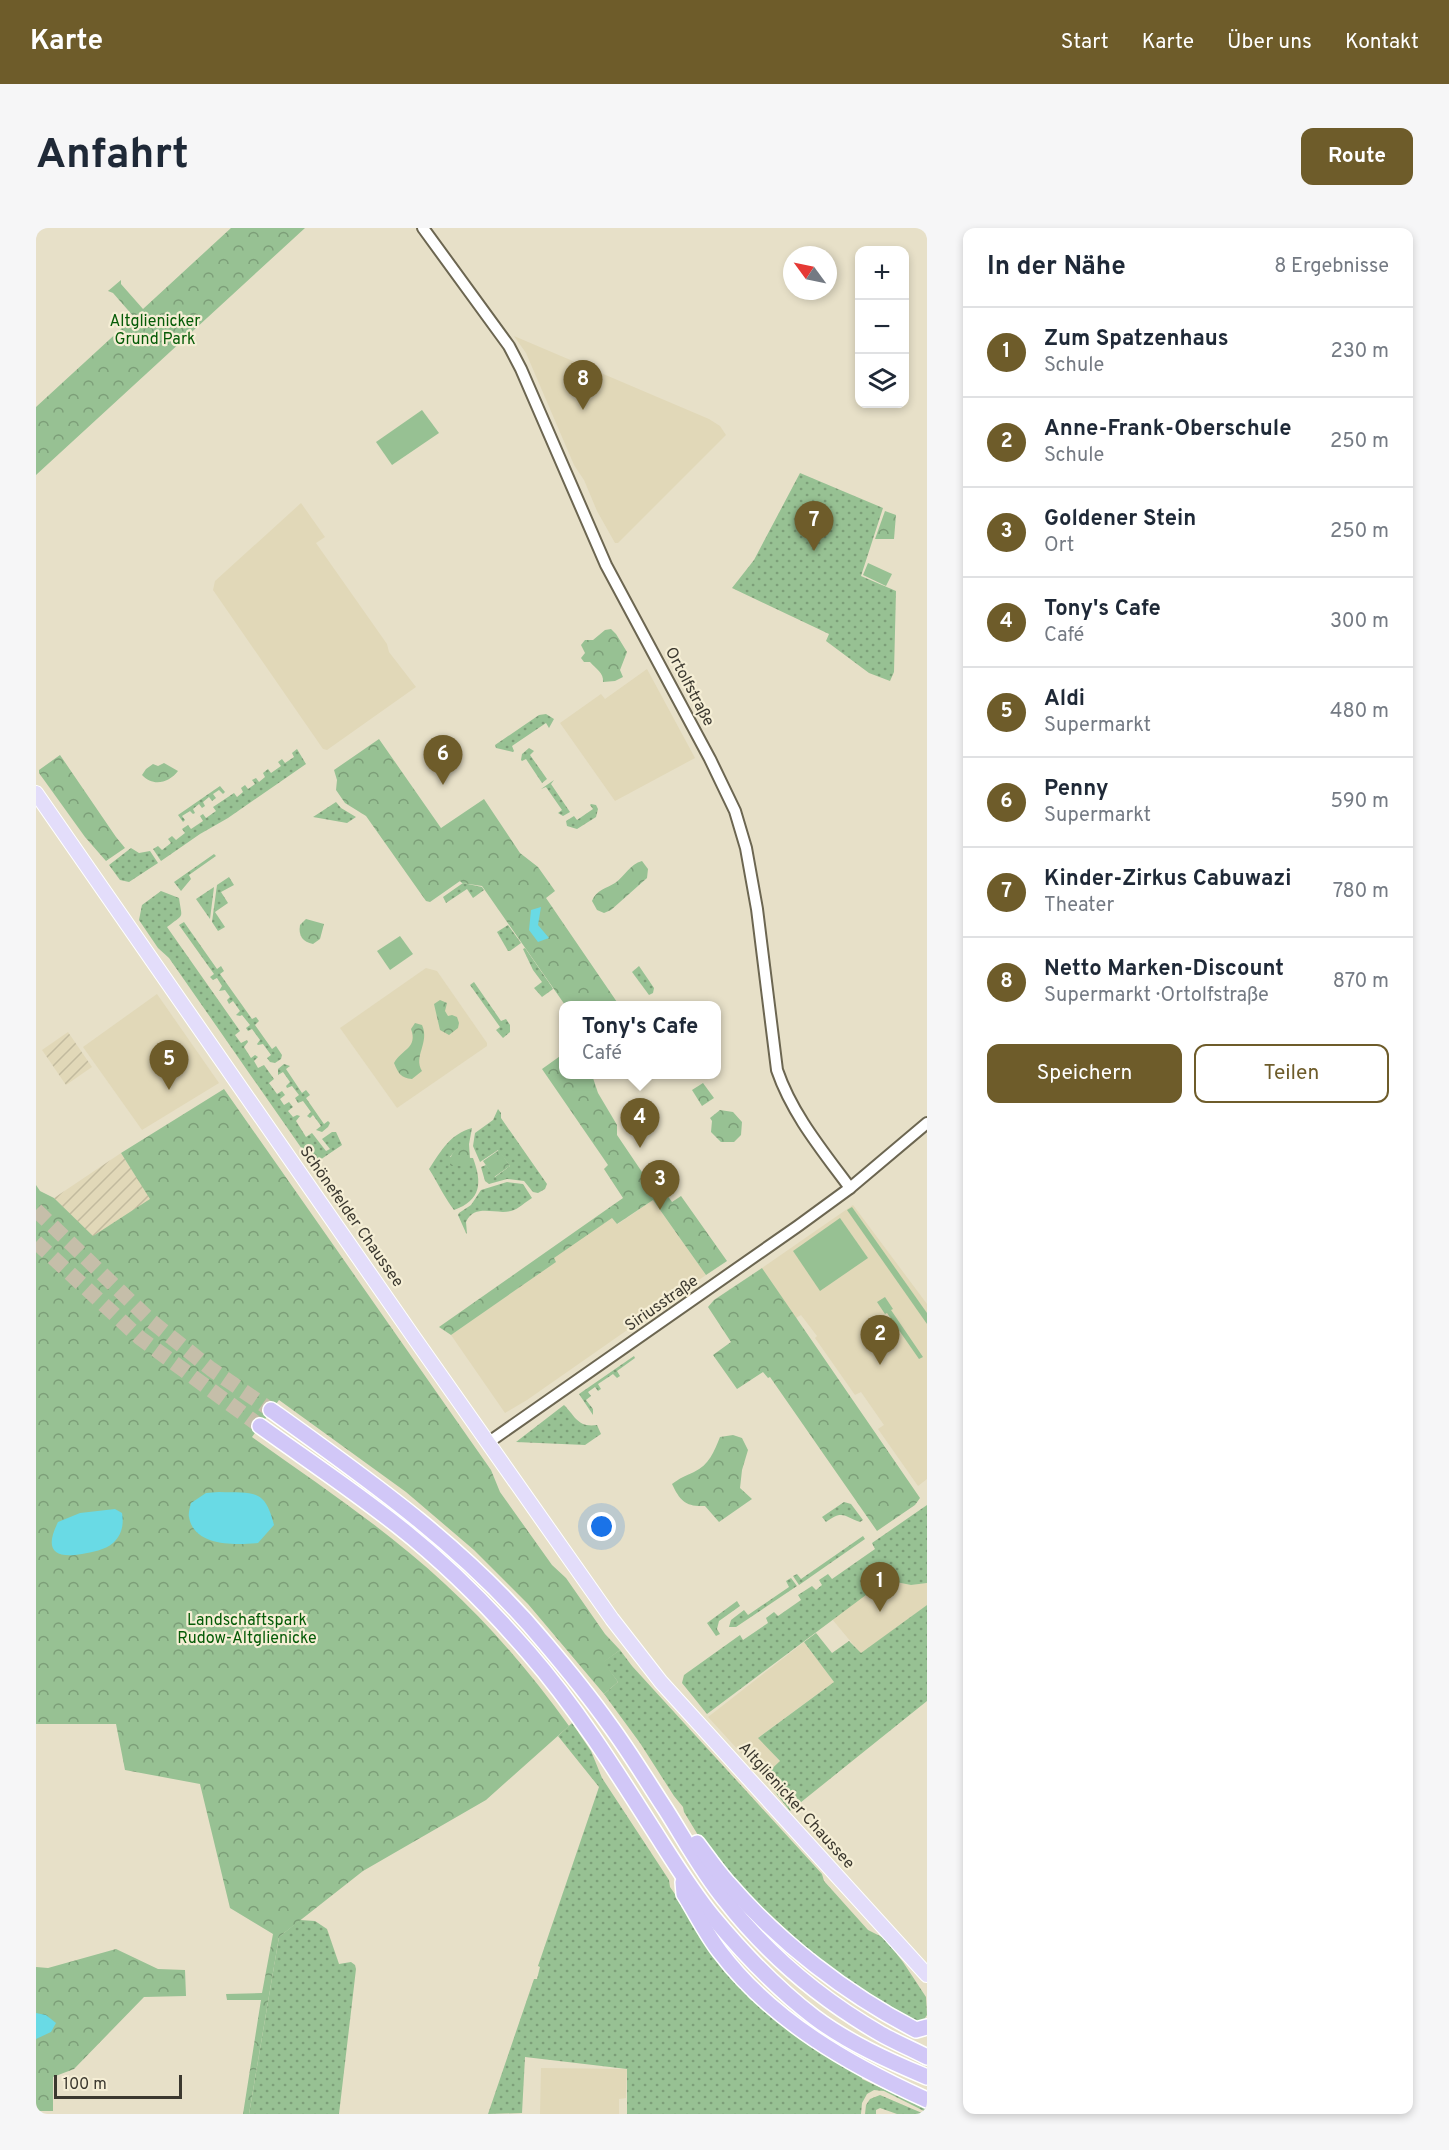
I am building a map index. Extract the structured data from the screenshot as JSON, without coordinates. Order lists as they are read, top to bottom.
{
  "streets": {
    "main road": ["Schönefelder Chaussee", "Altglienicker Chaussee"],
    "street": ["Ortolfstraße", "Siriusstraße"]
  },
  "crossings": [
    ["Ortolfstraße", "Siriusstraße"],
    ["Schönefelder Chaussee", "Siriusstraße"],
    ["Schönefelder Chaussee", "Altglienicker Chaussee"]
  ],
  "parks": ["Altglienicker Grund Park", "Landschaftspark Rudow-Altglienicke"],
  "scale_bar": "100 m",
  "north": "top left",
  "page": {
    "header": "Karte",
    "nav": [
      "Start",
      "Karte",
      "Über uns",
      "Kontakt"
    ],
    "buttons": [
      "Route",
      ["Speichern", "Teilen"]
    ],
    "title": "Anfahrt",
    "heading": ["In der Nähe", "8 Ergebnisse"],
    "map_buttons": ["+", "−"],
    "list": [
      {
        "mark": "1",
        "name": "Zum Spatzenhaus",
        "note": "Schule",
        "value": "230 m"
      },
      {
        "mark": "2",
        "name": "Anne-Frank-Oberschule",
        "note": "Schule",
        "value": "250 m"
      },
      {
        "mark": "3",
        "name": "Goldener Stein",
        "note": "Ort",
        "value": "250 m"
      },
      {
        "mark": "4",
        "name": "Tony's Cafe",
        "note": "Café",
        "value": "300 m"
      },
      {
        "mark": "5",
        "name": "Aldi",
        "note": "Supermarkt",
        "value": "480 m"
      },
      {
        "mark": "6",
        "name": "Penny",
        "note": "Supermarkt",
        "value": "590 m"
      },
      {
        "mark": "7",
        "name": "Kinder-Zirkus Cabuwazi",
        "note": "Theater",
        "value": "780 m"
      },
      {
        "mark": "8",
        "name": "Netto Marken-Discount",
        "note": "Supermarkt · Ortolfstraße",
        "value": "870 m"
      }
    ],
    "pins": [
      "8",
      "7",
      "6",
      "5",
      "4",
      "3",
      "2",
      "1"
    ],
    "popup": ["Tony's Cafe", "Café"],
    "scale": "100 m"
  }
}
